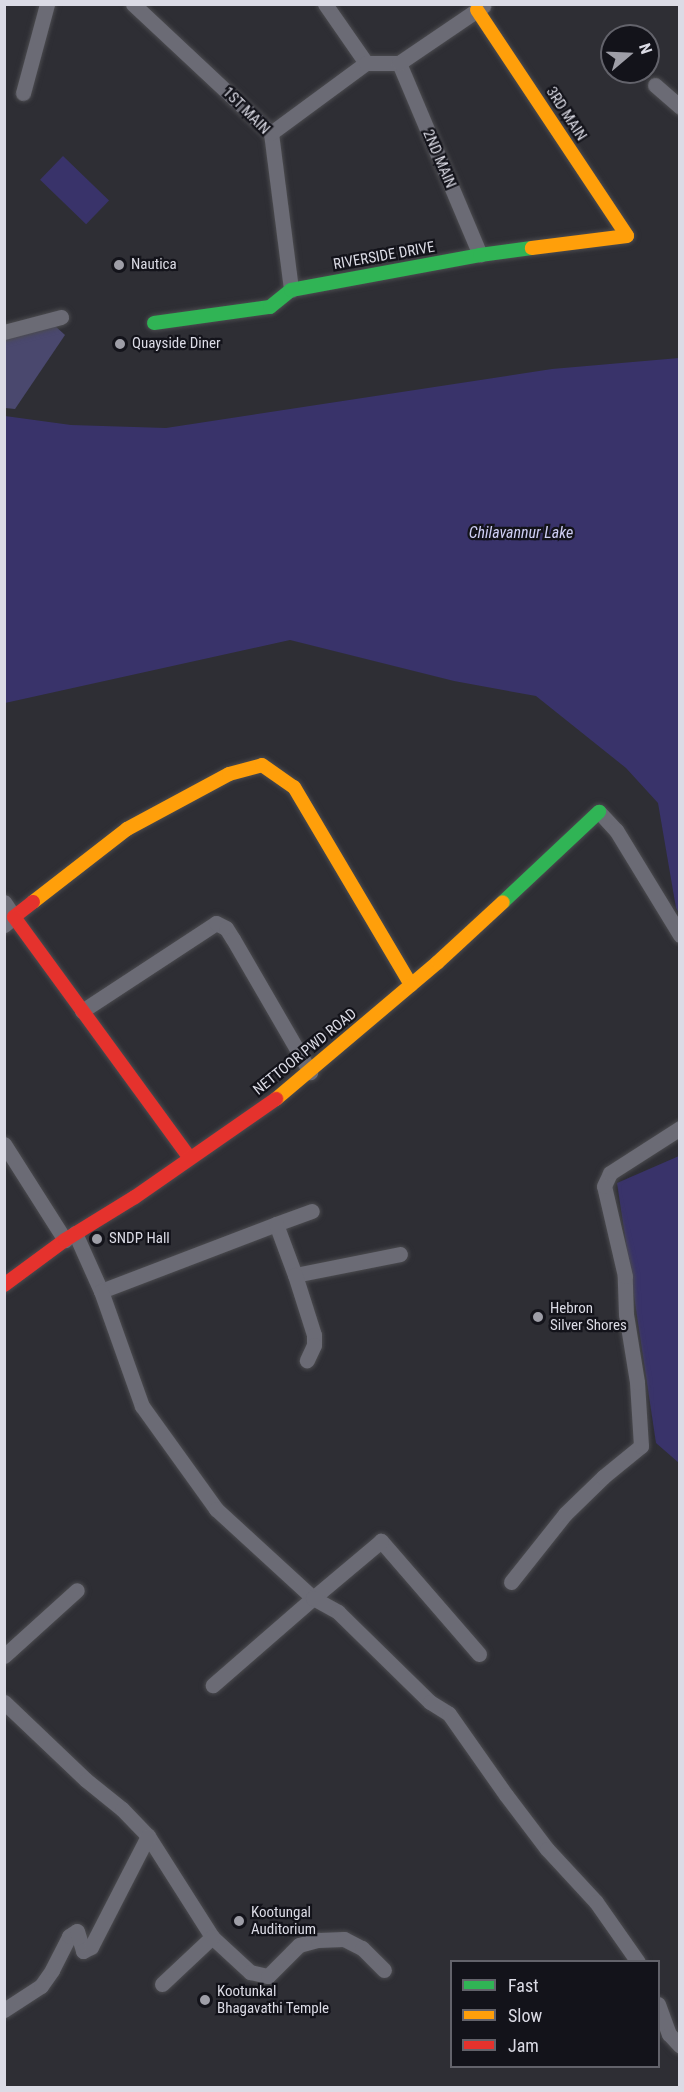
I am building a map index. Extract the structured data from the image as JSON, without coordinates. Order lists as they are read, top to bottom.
{
  "streets": {
    "street": [
      "1ST MAIN",
      "3RD MAIN",
      "2ND MAIN",
      "RIVERSIDE DRIVE",
      "NETTOOR PWD ROAD"
    ]
  },
  "crossings": [
    ["1ST MAIN", "RIVERSIDE DRIVE"],
    ["3RD MAIN", "RIVERSIDE DRIVE"],
    ["2ND MAIN", "RIVERSIDE DRIVE"]
  ],
  "water": ["Chilavannur Lake"],
  "places": [
    "Nautica",
    "Quayside Diner",
    "SNDP Hall",
    "Hebron Silver Shores",
    "Kootungal Auditorium",
    "Kootunkal Bhagavathi Temple"
  ],
  "legend": ["Fast", "Slow", "Jam"],
  "north": "right"
}
